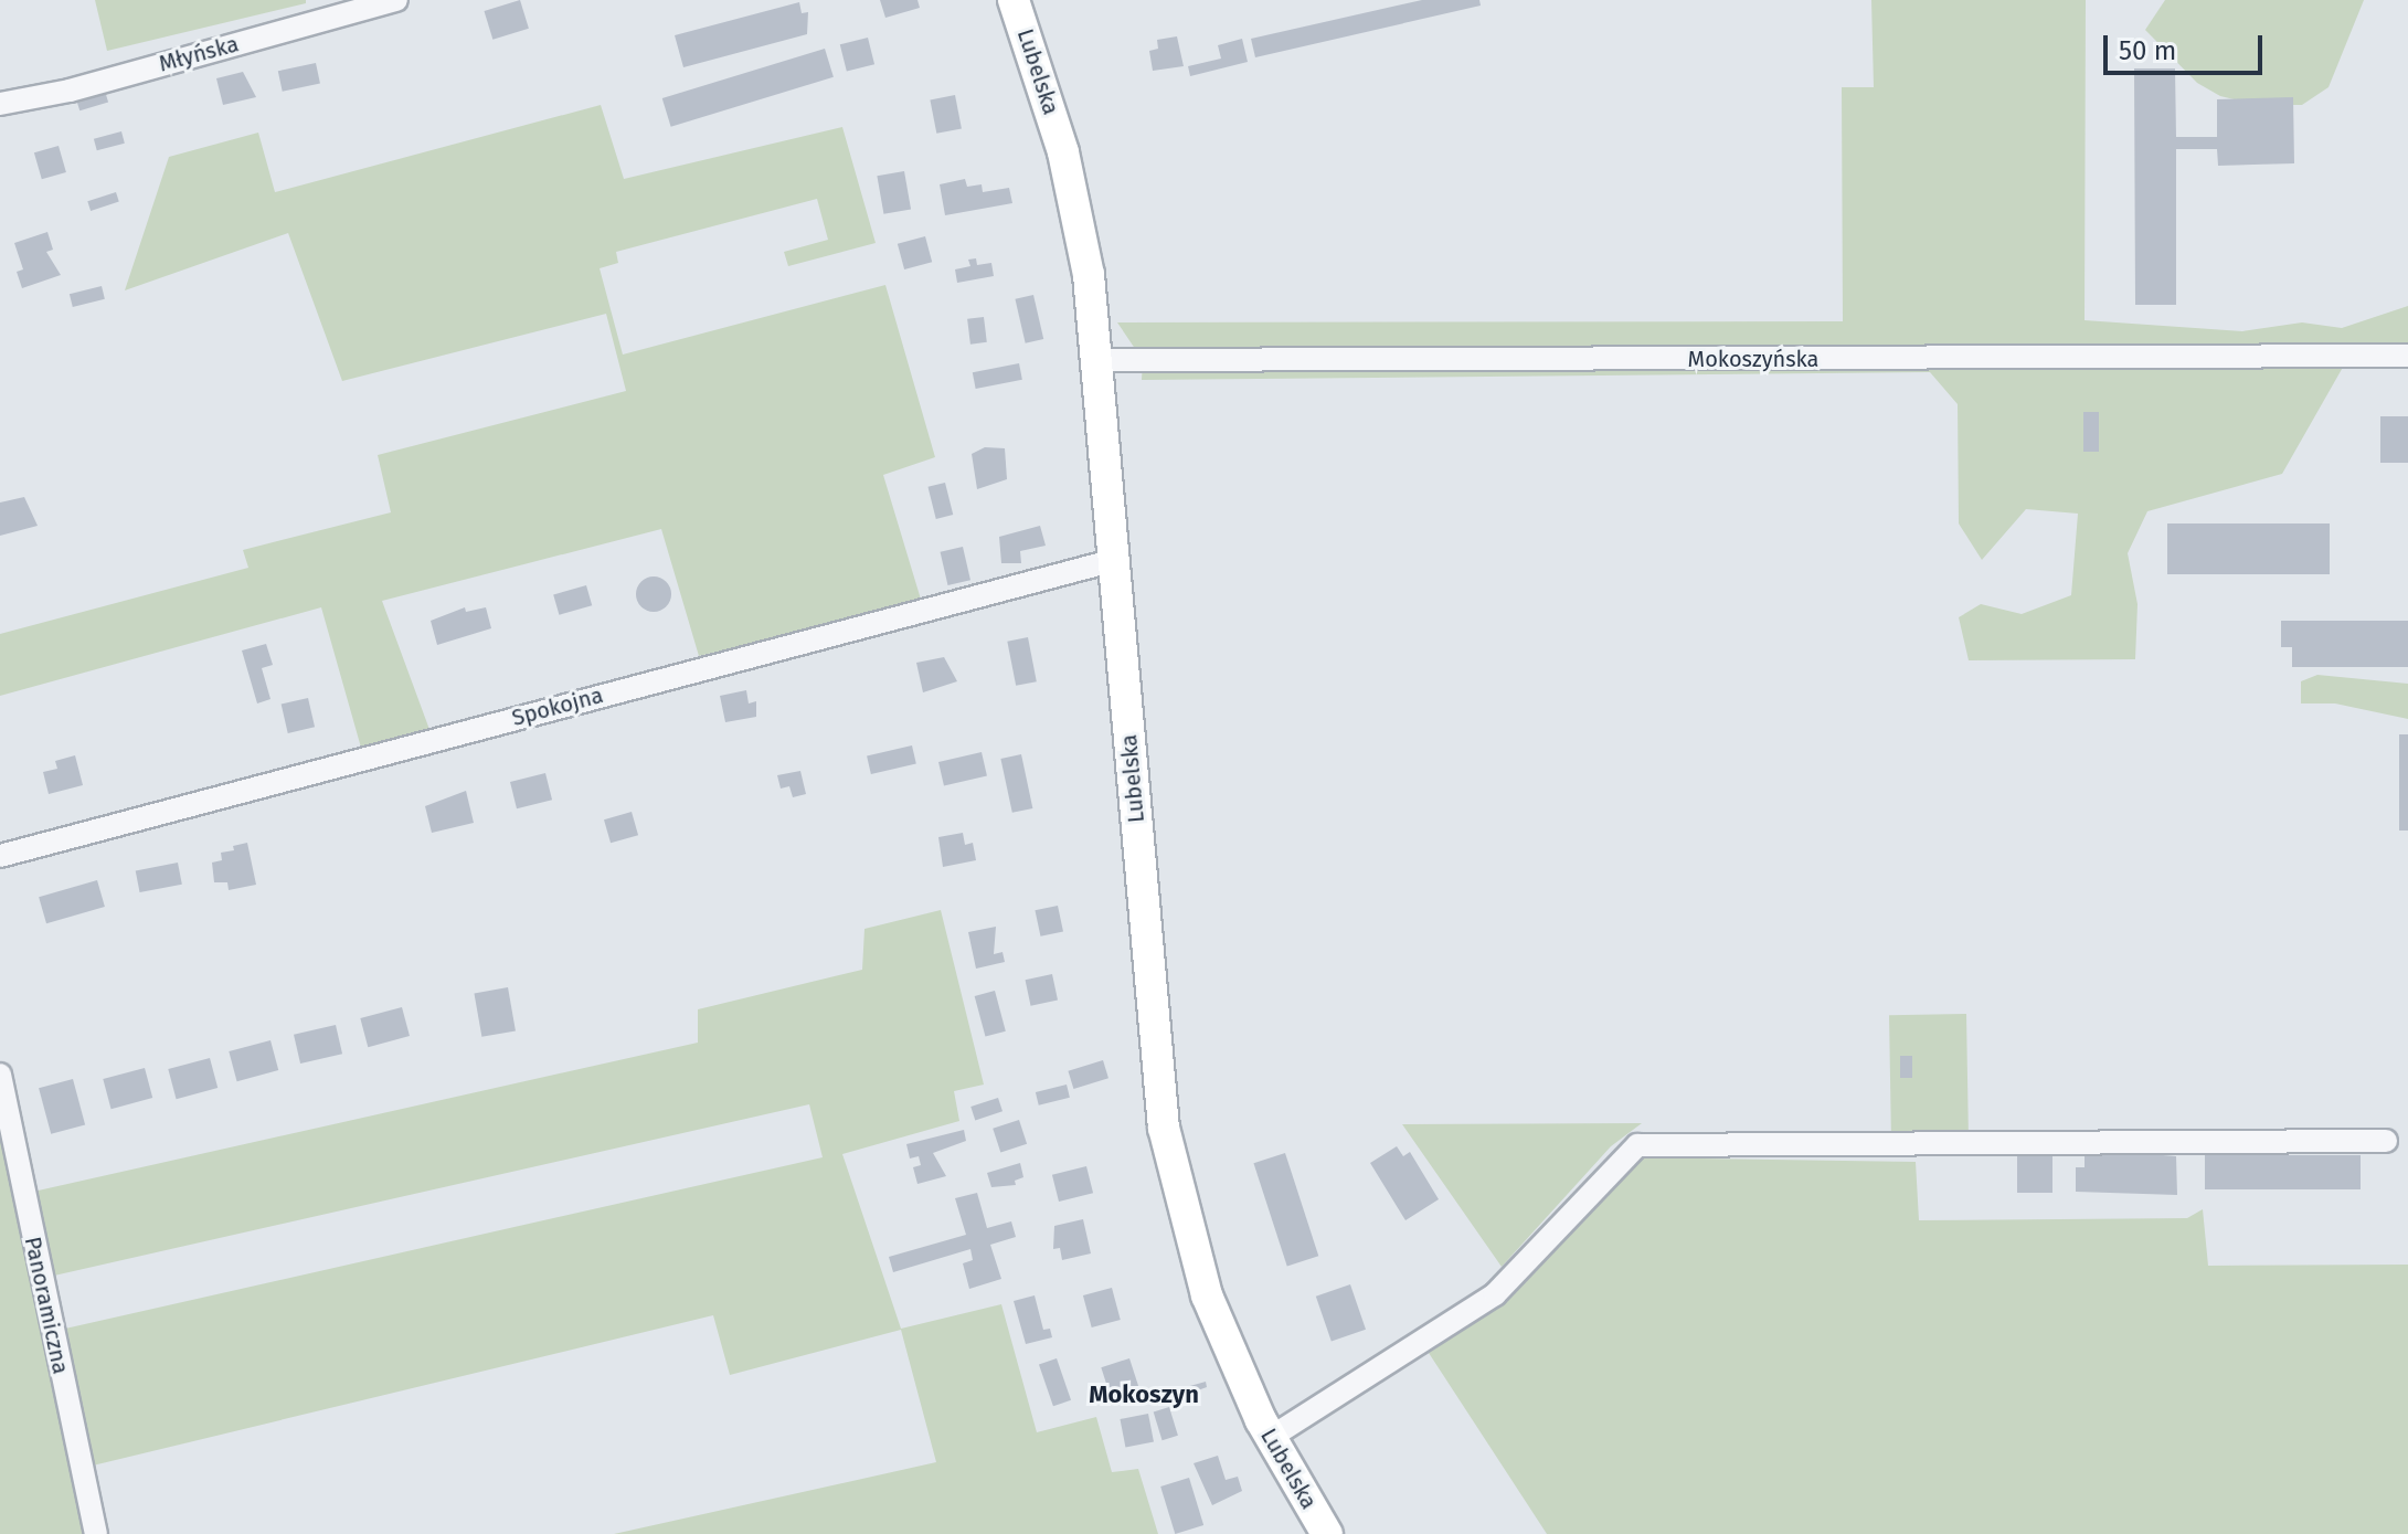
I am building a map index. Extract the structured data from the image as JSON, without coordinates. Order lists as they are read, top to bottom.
{
  "streets": {
    "main road": ["Lubelska"],
    "street": [
      "Młyńska",
      "Mokoszyńska",
      "Spokojna",
      "Panoramiczna"
    ]
  },
  "crossings": [
    ["Lubelska", "Mokoszyńska"],
    ["Lubelska", "Spokojna"]
  ],
  "districts": ["Mokoszyn"],
  "scale_bar": "50 m"
}
